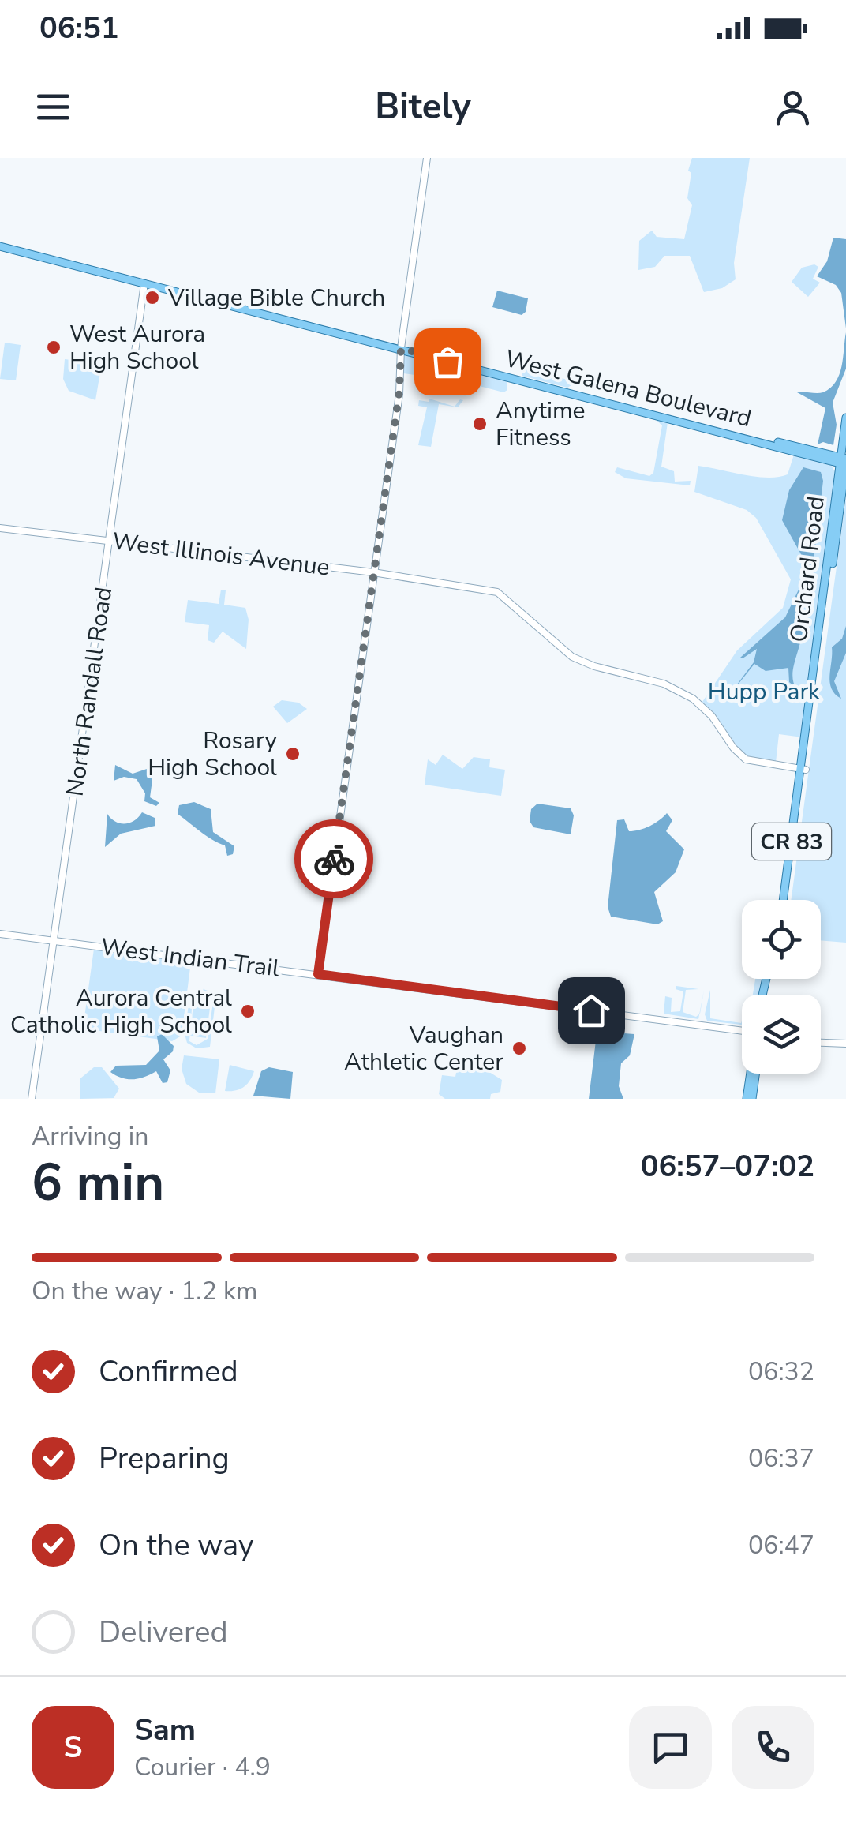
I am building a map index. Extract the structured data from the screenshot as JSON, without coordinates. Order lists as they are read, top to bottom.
{
  "streets": {
    "main road": [
      "West Galena Boulevard",
      "West Illinois Avenue",
      "Orchard Road",
      "North Randall Road",
      "CR 83",
      "West Indian Trail"
    ]
  },
  "crossings": [
    ["West Galena Boulevard", "Orchard Road"],
    ["West Galena Boulevard", "North Randall Road"],
    ["West Illinois Avenue", "Orchard Road"],
    ["West Illinois Avenue", "North Randall Road"],
    ["North Randall Road", "West Indian Trail"]
  ],
  "parks": ["Hupp Park"],
  "places": [
    "Village Bible Church",
    "West Aurora High School",
    "Anytime Fitness",
    "Rosary High School",
    "Aurora Central Catholic High School",
    "Vaughan Athletic Center"
  ],
  "page": {
    "status": "06:51",
    "header": "Bitely",
    "heading": ["6 min", "Arriving in", "06:57–07:02"],
    "panel": ["Sam", "Courier · 4.9"],
    "bar": "On the way · 1.2 km",
    "list": [
      ["Confirmed", "06:32"],
      ["Preparing", "06:37"],
      ["On the way", "06:47"],
      "Delivered"
    ],
    "round": "S"
  }
}
